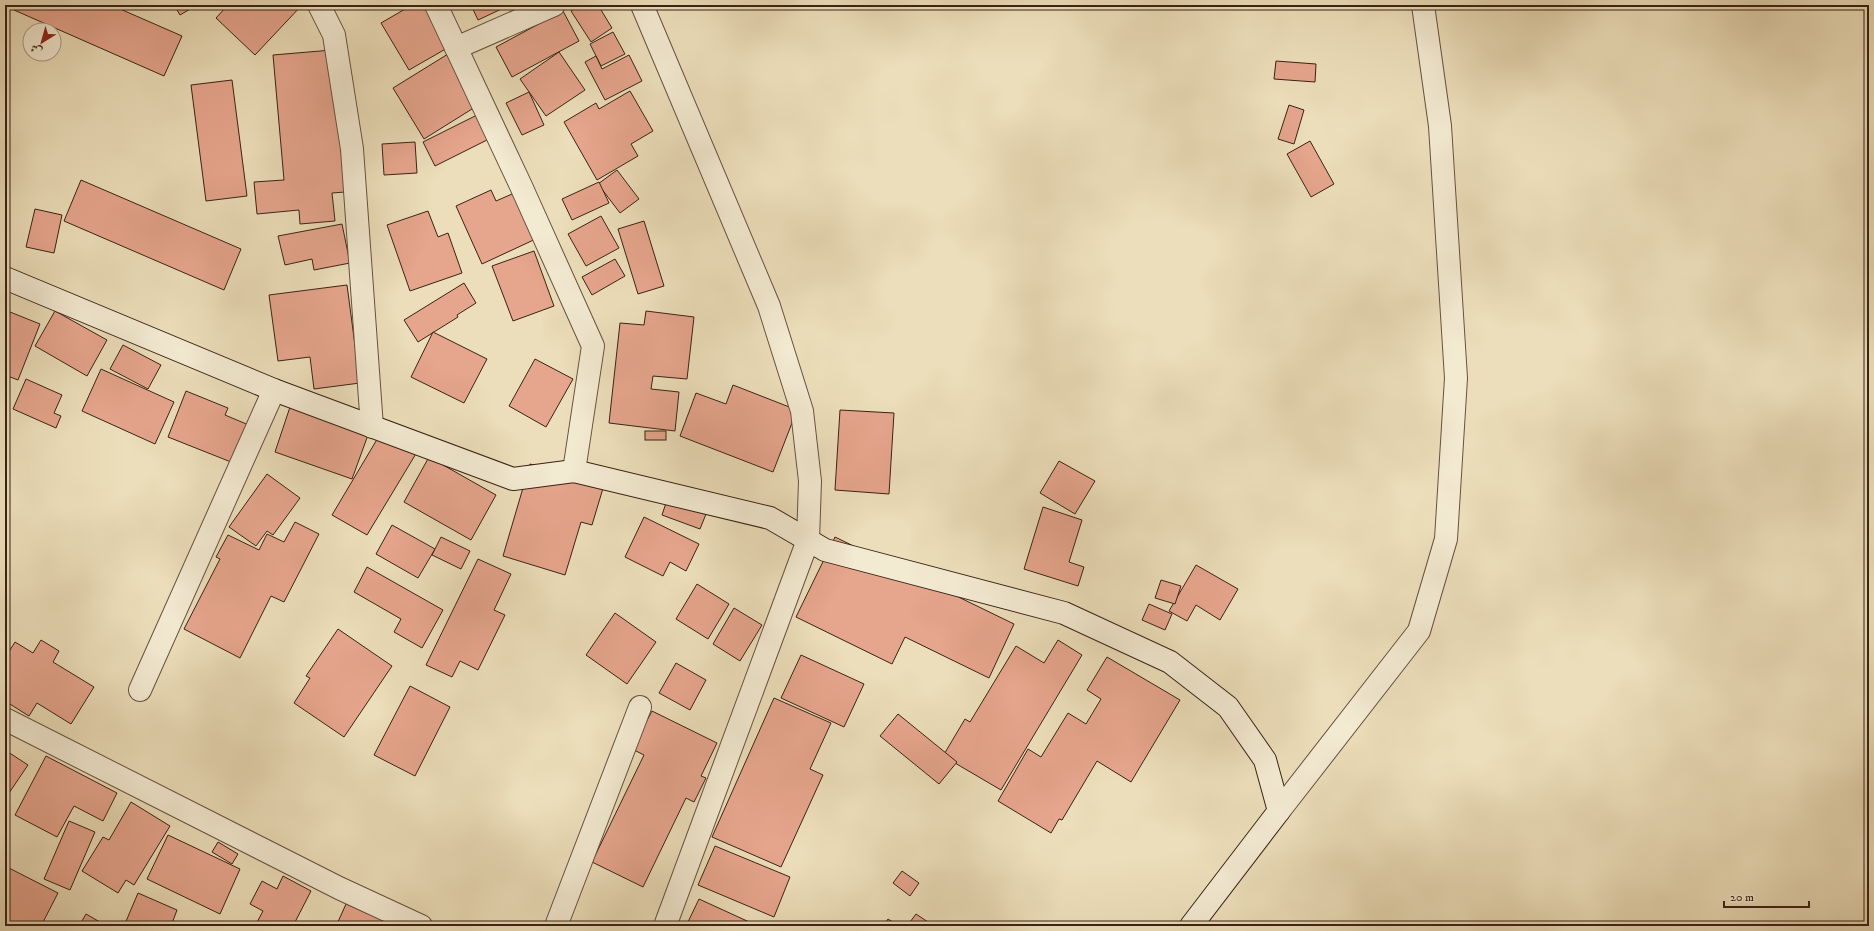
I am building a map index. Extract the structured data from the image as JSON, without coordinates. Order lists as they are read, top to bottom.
{
  "scale_bar": "20 m",
  "north": "bottom left"
}
